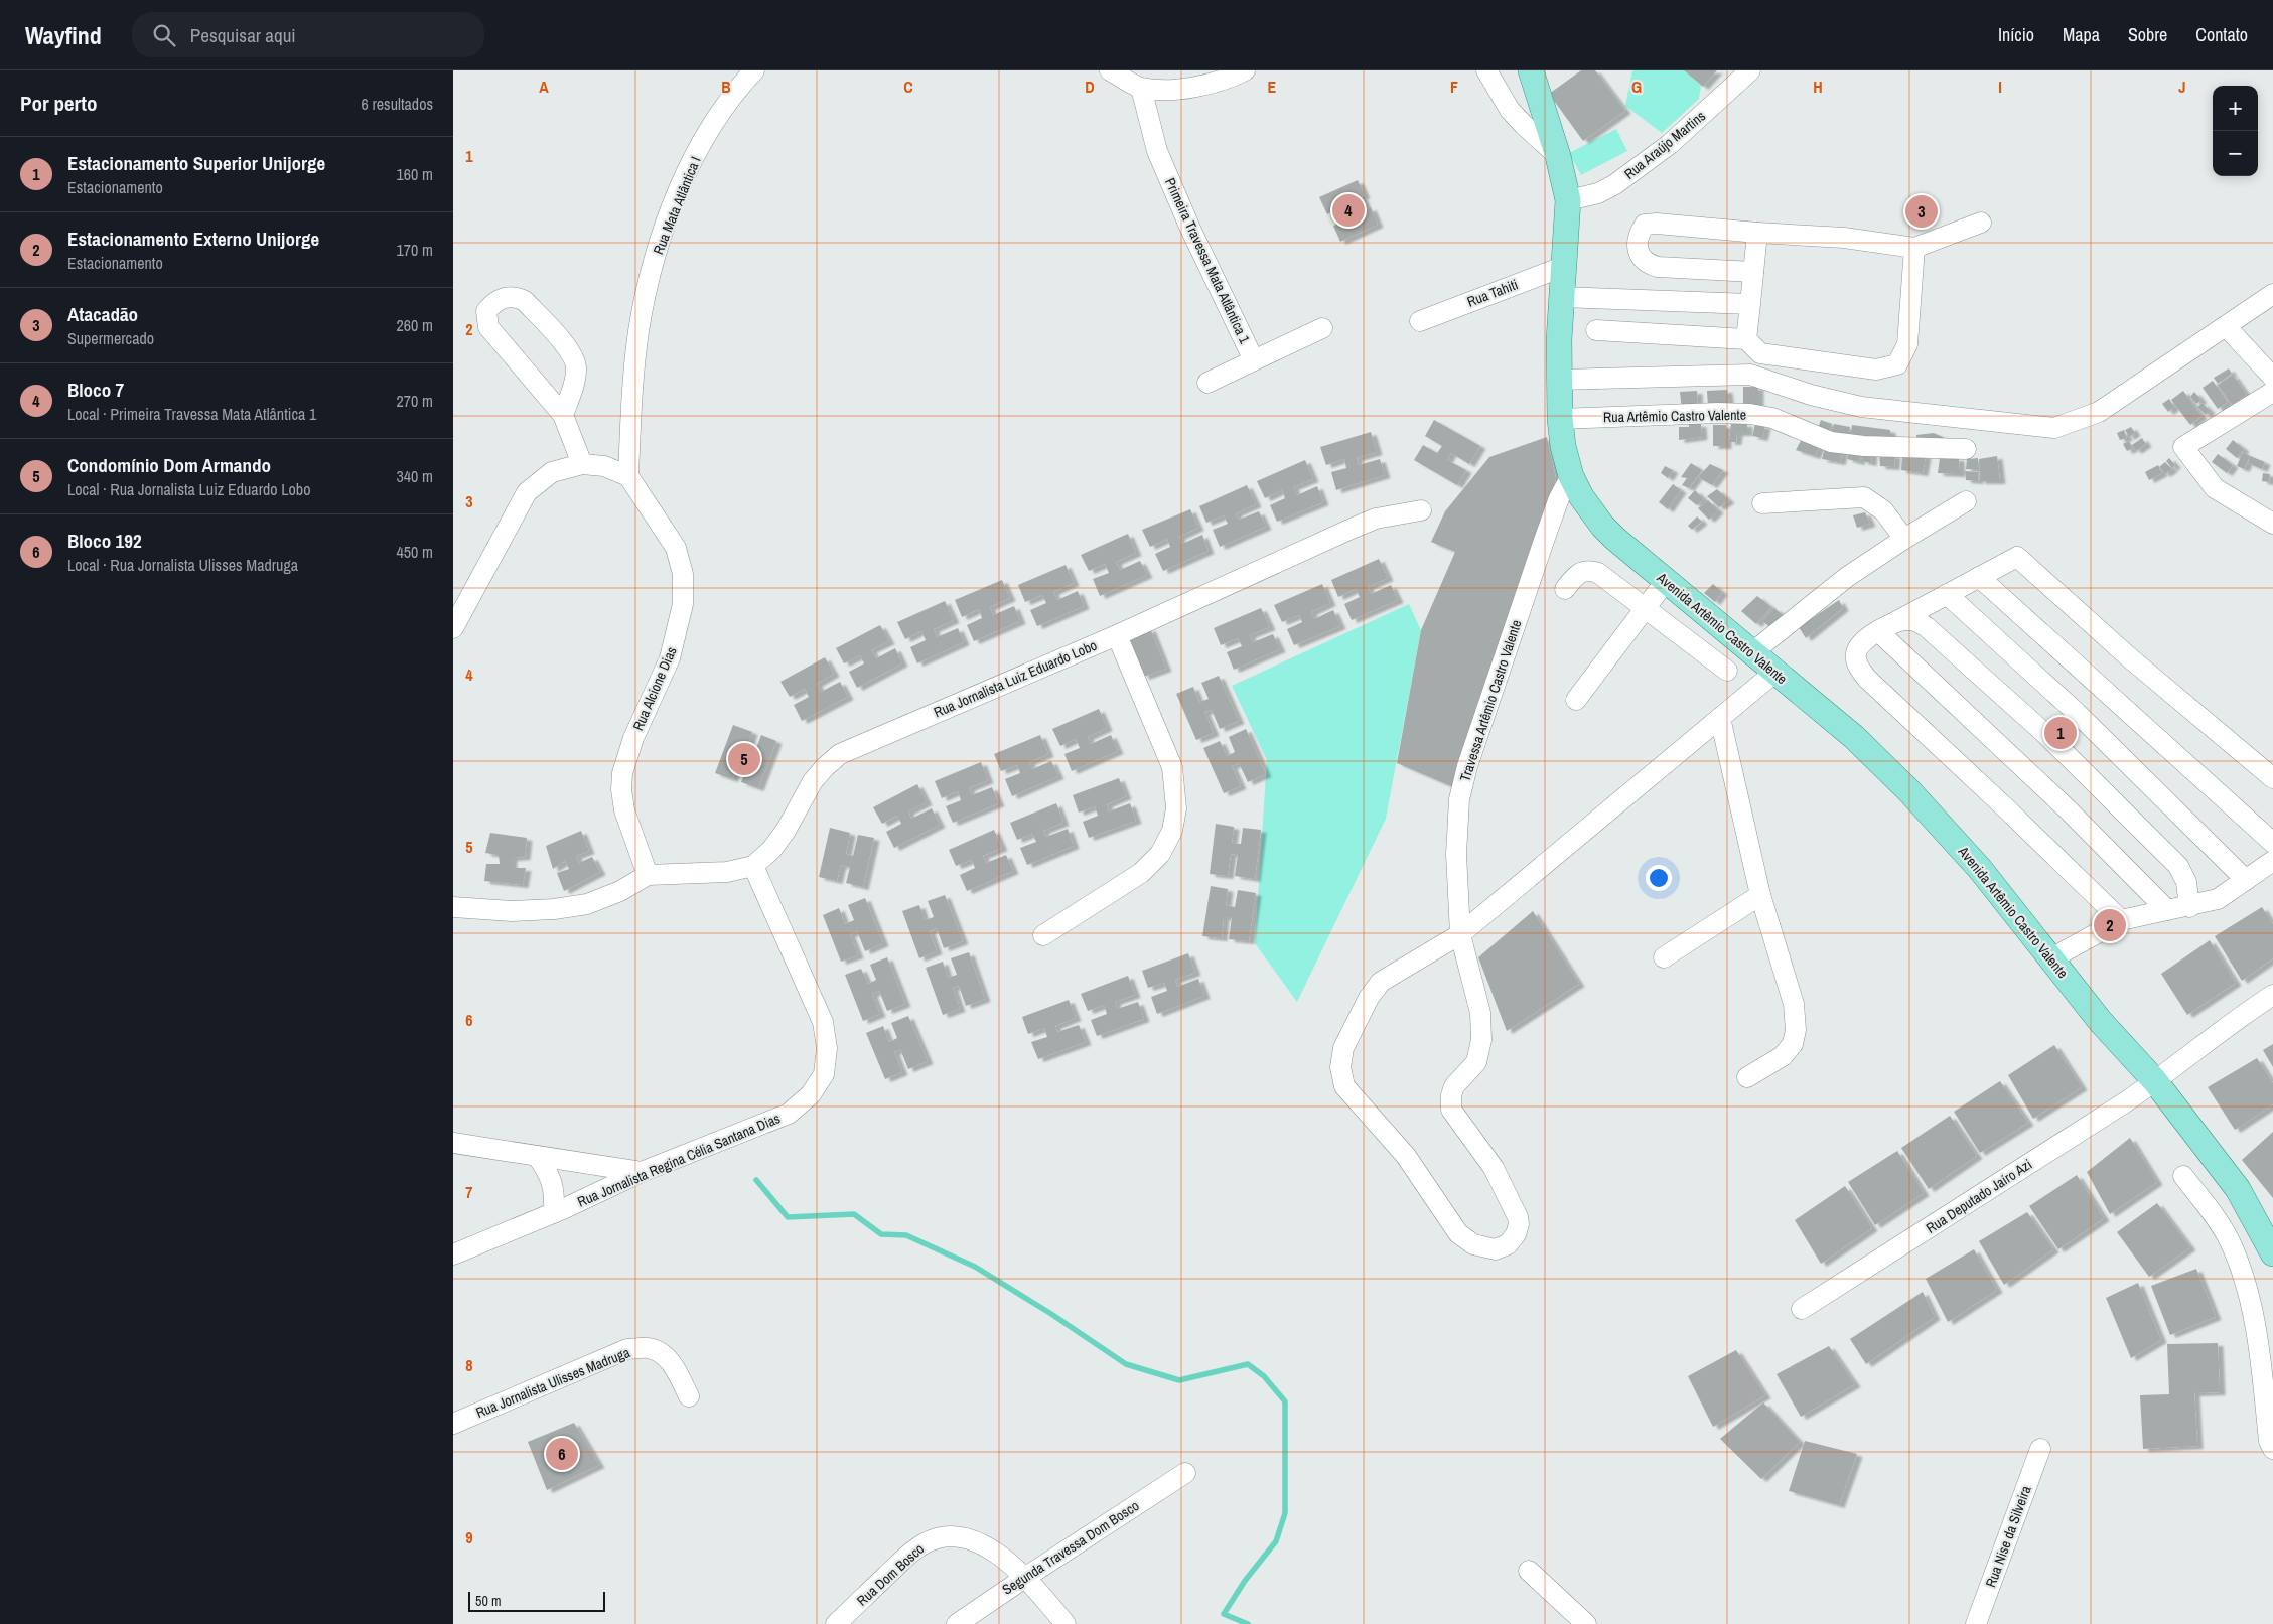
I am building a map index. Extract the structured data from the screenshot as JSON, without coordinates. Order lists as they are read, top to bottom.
{
  "streets": {
    "main road": ["Avenida Artêmio Castro Valente"],
    "street": [
      "Rua Araújo Martins",
      "Rua Mata Atlântica I",
      "Primeira Travessa Mata Atlântica 1",
      "Rua Tahiti",
      "Rua Artêmio Castro Valente",
      "Rua Jornalista Luiz Eduardo Lobo",
      "Rua Alcione Dias",
      "Travessa Artêmio Castro Valente",
      "Rua Jornalista Regina Célia Santana Dias",
      "Rua Deputado Jaíro Azi",
      "Rua Jornalista Ulisses Madruga",
      "Rua Nise da Silveira",
      "Segunda Travessa Dom Bosco",
      "Rua Dom Bosco"
    ]
  },
  "crossings": [
    ["Rua Araújo Martins", "Avenida Artêmio Castro Valente"],
    ["Rua Mata Atlântica I", "Rua Alcione Dias"],
    ["Rua Tahiti", "Avenida Artêmio Castro Valente"],
    ["Rua Artêmio Castro Valente", "Avenida Artêmio Castro Valente"],
    ["Avenida Artêmio Castro Valente", "Travessa Artêmio Castro Valente"],
    ["Avenida Artêmio Castro Valente", "Rua Deputado Jaíro Azi"],
    ["Rua Jornalista Luiz Eduardo Lobo", "Rua Alcione Dias"],
    ["Rua Jornalista Luiz Eduardo Lobo", "Rua Jornalista Regina Célia Santana Dias"],
    ["Segunda Travessa Dom Bosco", "Rua Dom Bosco"]
  ],
  "scale_bar": "50 m",
  "page": {
    "header": "Wayfind",
    "search": "Pesquisar aqui",
    "nav": [
      "Início",
      "Mapa",
      "Sobre",
      "Contato"
    ],
    "heading": ["Por perto", "6 resultados"],
    "map_buttons": ["+", "−"],
    "list": [
      {
        "mark": "1",
        "name": "Estacionamento Superior Unijorge",
        "note": "Estacionamento",
        "value": "160 m"
      },
      {
        "mark": "2",
        "name": "Estacionamento Externo Unijorge",
        "note": "Estacionamento",
        "value": "170 m"
      },
      {
        "mark": "3",
        "name": "Atacadão",
        "note": "Supermercado",
        "value": "260 m"
      },
      {
        "mark": "4",
        "name": "Bloco 7",
        "note": "Local · Primeira Travessa Mata Atlântica 1",
        "value": "270 m"
      },
      {
        "mark": "5",
        "name": "Condomínio Dom Armando",
        "note": "Local · Rua Jornalista Luiz Eduardo Lobo",
        "value": "340 m"
      },
      {
        "mark": "6",
        "name": "Bloco 192",
        "note": "Local · Rua Jornalista Ulisses Madruga",
        "value": "450 m"
      }
    ],
    "pins": [
      "4",
      "3",
      "1",
      "5",
      "2",
      "6"
    ],
    "scale": "50 m"
  },
  "grid": {
    "columns": [
      "A",
      "B",
      "C",
      "D",
      "E",
      "F",
      "G",
      "H",
      "I",
      "J"
    ],
    "rows": [
      "1",
      "2",
      "3",
      "4",
      "5",
      "6",
      "7",
      "8",
      "9"
    ]
  }
}
